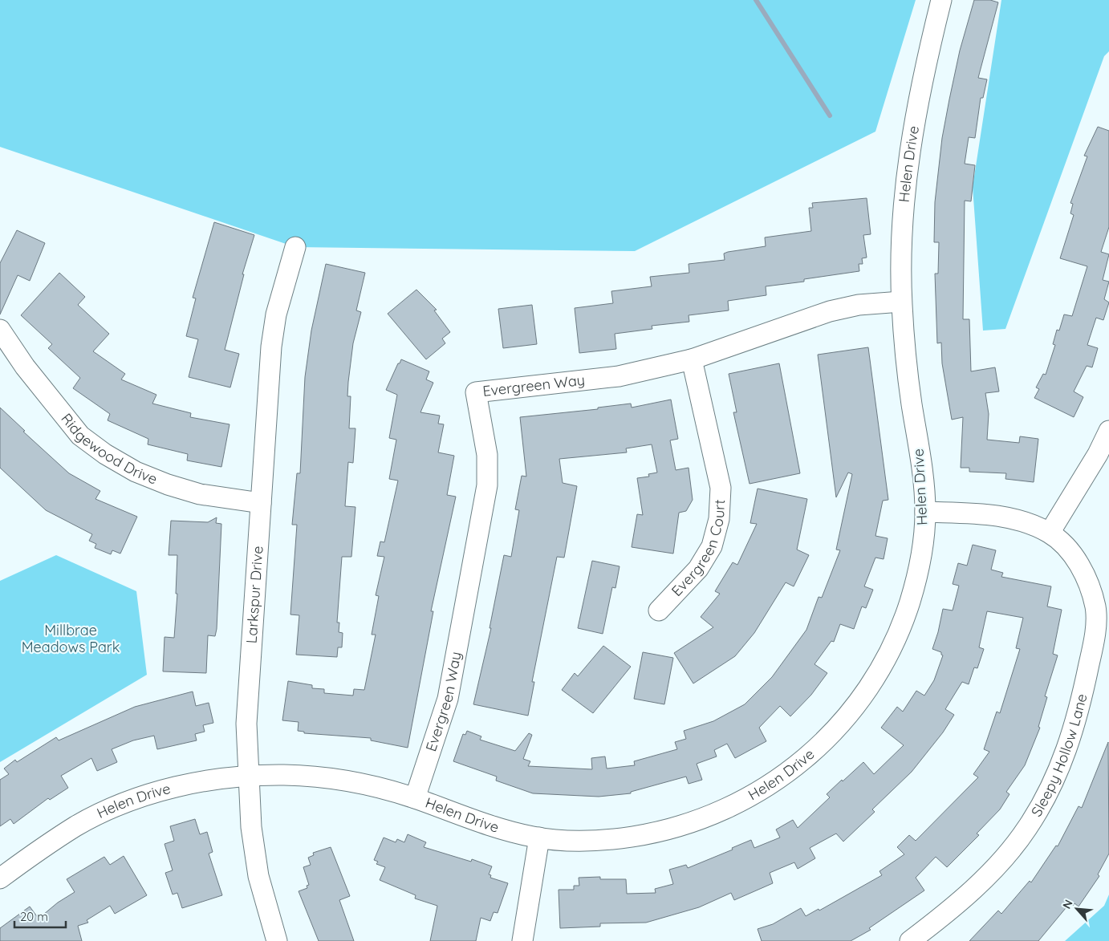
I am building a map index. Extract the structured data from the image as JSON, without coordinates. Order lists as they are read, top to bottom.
{
  "streets": {
    "street": [
      "Helen Drive",
      "Evergreen Way",
      "Ridgewood Drive",
      "Evergreen Court",
      "Larkspur Drive",
      "Sleepy Hollow Lane"
    ]
  },
  "crossings": [
    ["Helen Drive", "Evergreen Way"],
    ["Helen Drive", "Larkspur Drive"],
    ["Helen Drive", "Sleepy Hollow Lane"],
    ["Evergreen Way", "Evergreen Court"],
    ["Ridgewood Drive", "Larkspur Drive"]
  ],
  "parks": ["Millbrae Meadows Park"],
  "scale_bar": "20 m",
  "north": "top left"
}
